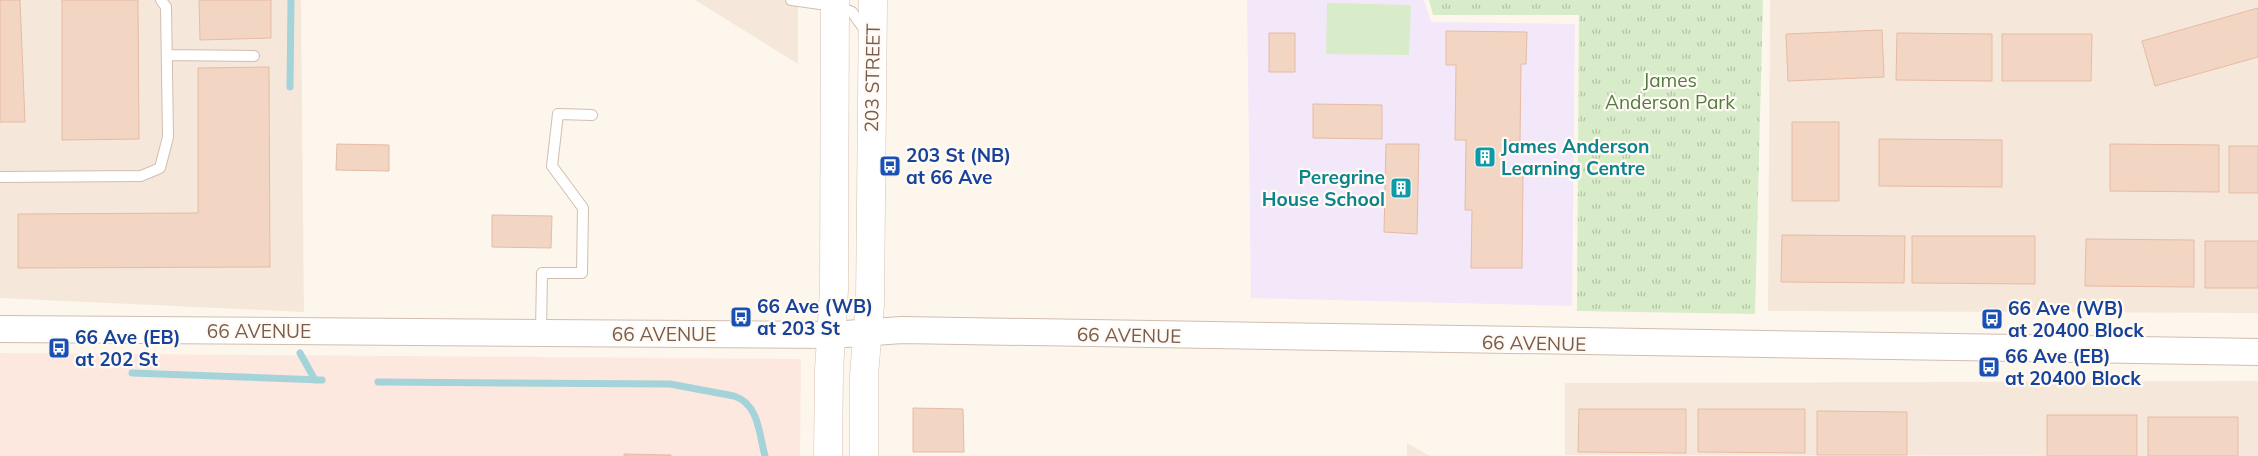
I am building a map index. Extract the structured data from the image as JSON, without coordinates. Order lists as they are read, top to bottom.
{
  "streets": {
    "main road": ["203 STREET"],
    "street": ["66 AVENUE"]
  },
  "crossings": [
    ["203 STREET", "66 AVENUE"]
  ],
  "parks": ["James Anderson Park"],
  "places": {
    "building": ["James Anderson Learning Centre", "Peregrine House School"],
    "bus stop": [
      "203 St (NB) at 66 Ave",
      "66 Ave (WB) at 203 St",
      "66 Ave (WB) at 20400 Block",
      "66 Ave (EB) at 202 St",
      "66 Ave (EB) at 20400 Block"
    ]
  }
}
